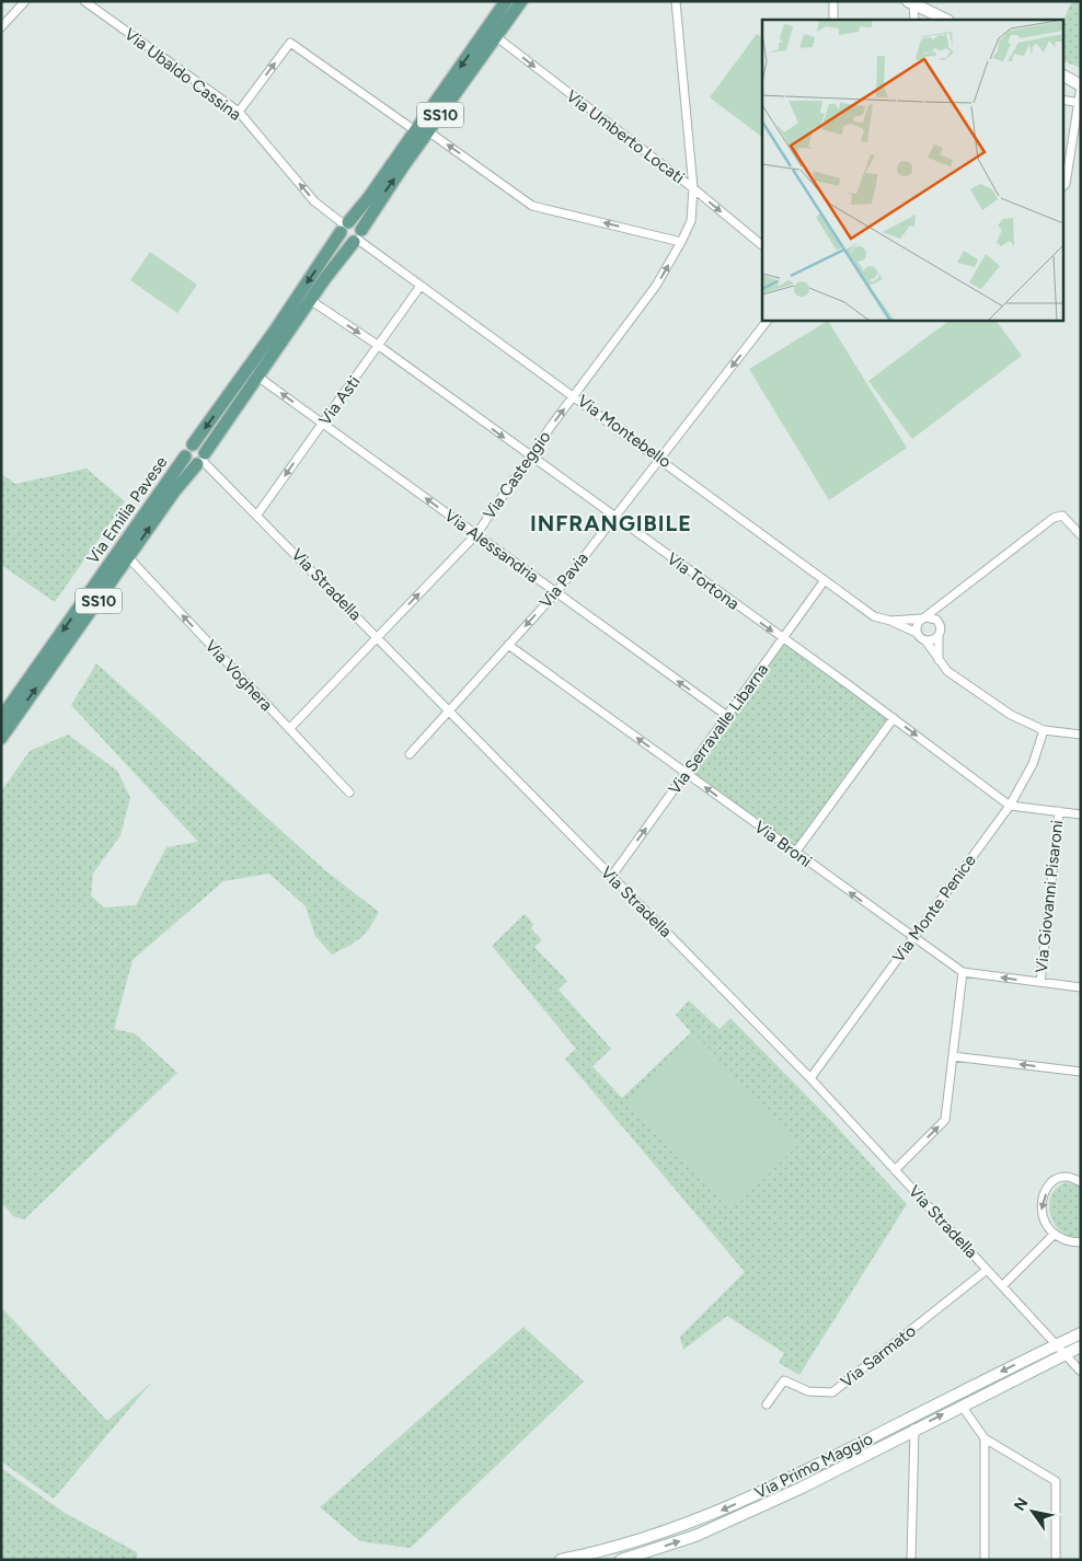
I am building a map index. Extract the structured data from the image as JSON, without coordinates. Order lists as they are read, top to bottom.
{
  "streets": {
    "main road": ["SS10", "Via Emilia Pavese", "Via Primo Maggio"],
    "street": [
      "Via Ubaldo Cassina",
      "Via Umberto Locati",
      "Via Asti",
      "Via Montebello",
      "Via Casteggio",
      "Via Alessandria",
      "Via Pavia",
      "Via Tortona",
      "Via Stradella",
      "Via Voghera",
      "Via Serravalle Libarna",
      "Via Broni",
      "Via Giovanni Pisaroni",
      "Via Monte Penice",
      "Via Sarmato"
    ]
  },
  "crossings": [
    ["Via Ubaldo Cassina", "Via Emilia Pavese"],
    ["Via Umberto Locati", "Via Casteggio"],
    ["Via Umberto Locati", "Via Emilia Pavese"],
    ["Via Asti", "Via Montebello"],
    ["Via Asti", "Via Alessandria"],
    ["Via Asti", "Via Tortona"],
    ["Via Asti", "Via Stradella"],
    ["Via Montebello", "Via Casteggio"],
    ["Via Montebello", "Via Emilia Pavese"],
    ["Via Montebello", "Via Pavia"],
    ["Via Montebello", "Via Serravalle Libarna"],
    ["Via Casteggio", "Via Alessandria"],
    ["Via Casteggio", "Via Tortona"],
    ["Via Casteggio", "Via Stradella"],
    ["Via Casteggio", "Via Voghera"],
    ["Via Emilia Pavese", "Via Alessandria"],
    ["Via Emilia Pavese", "Via Tortona"],
    ["Via Emilia Pavese", "Via Stradella"],
    ["Via Emilia Pavese", "Via Voghera"],
    ["Via Alessandria", "Via Pavia"],
    ["Via Alessandria", "Via Serravalle Libarna"],
    ["Via Pavia", "Via Tortona"],
    ["Via Pavia", "Via Stradella"],
    ["Via Pavia", "Via Broni"],
    ["Via Tortona", "Via Serravalle Libarna"],
    ["Via Tortona", "Via Giovanni Pisaroni"],
    ["Via Tortona", "Via Monte Penice"],
    ["Via Stradella", "Via Serravalle Libarna"],
    ["Via Stradella", "Via Monte Penice"],
    ["Via Stradella", "Via Sarmato"],
    ["Via Stradella", "Via Primo Maggio"],
    ["Via Serravalle Libarna", "Via Broni"],
    ["Via Broni", "Via Giovanni Pisaroni"],
    ["Via Broni", "Via Monte Penice"]
  ],
  "one_way": [
    "Via Ubaldo Cassina",
    "Via Umberto Locati",
    "Via Asti",
    "Via Casteggio",
    "Via Alessandria",
    "Via Pavia",
    "Via Tortona",
    "Via Voghera",
    "Via Broni"
  ],
  "districts": ["INFRANGIBILE"],
  "north": "top left"
}
